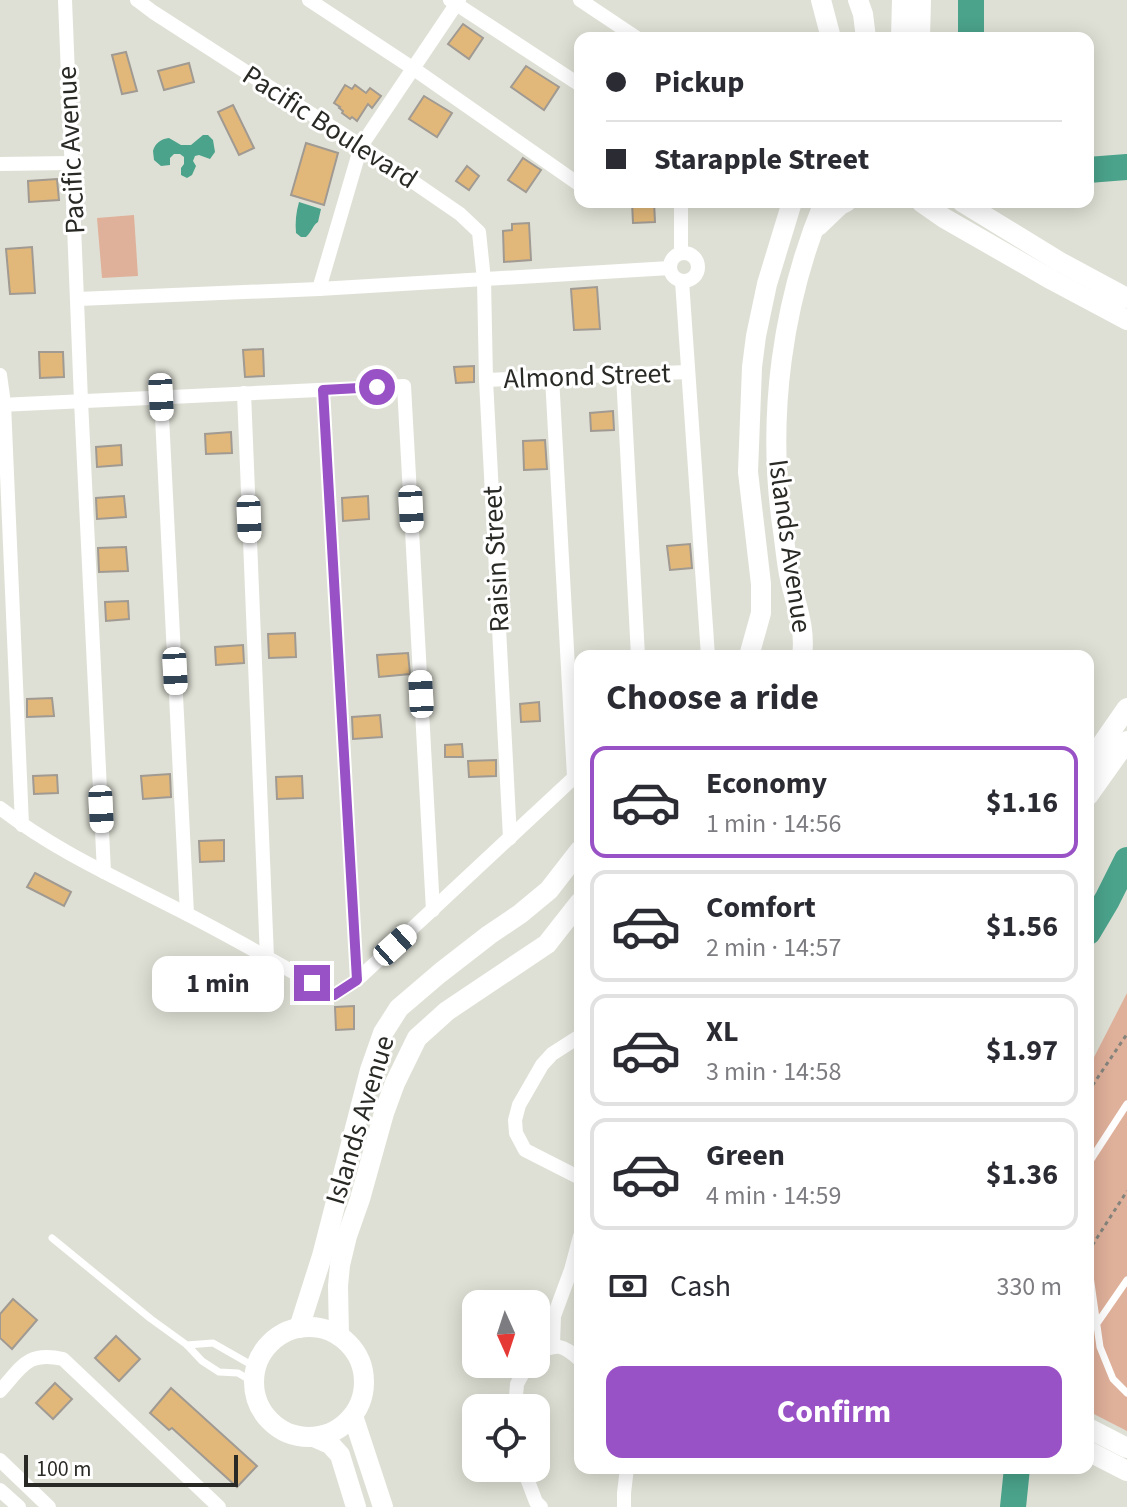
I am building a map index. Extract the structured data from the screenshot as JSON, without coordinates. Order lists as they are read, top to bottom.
{
  "streets": {
    "street": [
      "Pacific Boulevard",
      "Pacific Avenue",
      "Almond Street",
      "Islands Avenue",
      "Raisin Street"
    ]
  },
  "crossings": [
    ["Pacific Boulevard", "Raisin Street"],
    ["Almond Street", "Raisin Street"]
  ],
  "scale_bar": "100 m",
  "north": "bottom",
  "page": {
    "banner": ["Pickup", "Starapple Street"],
    "heading": "Choose a ride",
    "list": [
      {
        "name": "Economy",
        "note": "1 min · 14:56",
        "value": "$1.16"
      },
      {
        "name": "Comfort",
        "note": "2 min · 14:57",
        "value": "$1.56"
      },
      {
        "name": "XL",
        "note": "3 min · 14:58",
        "value": "$1.97"
      },
      {
        "name": "Green",
        "note": "4 min · 14:59",
        "value": "$1.36"
      }
    ],
    "bubble": "1 min",
    "pay": ["Cash", "330 m"],
    "buttons": "Confirm",
    "scale": "100 m"
  }
}
